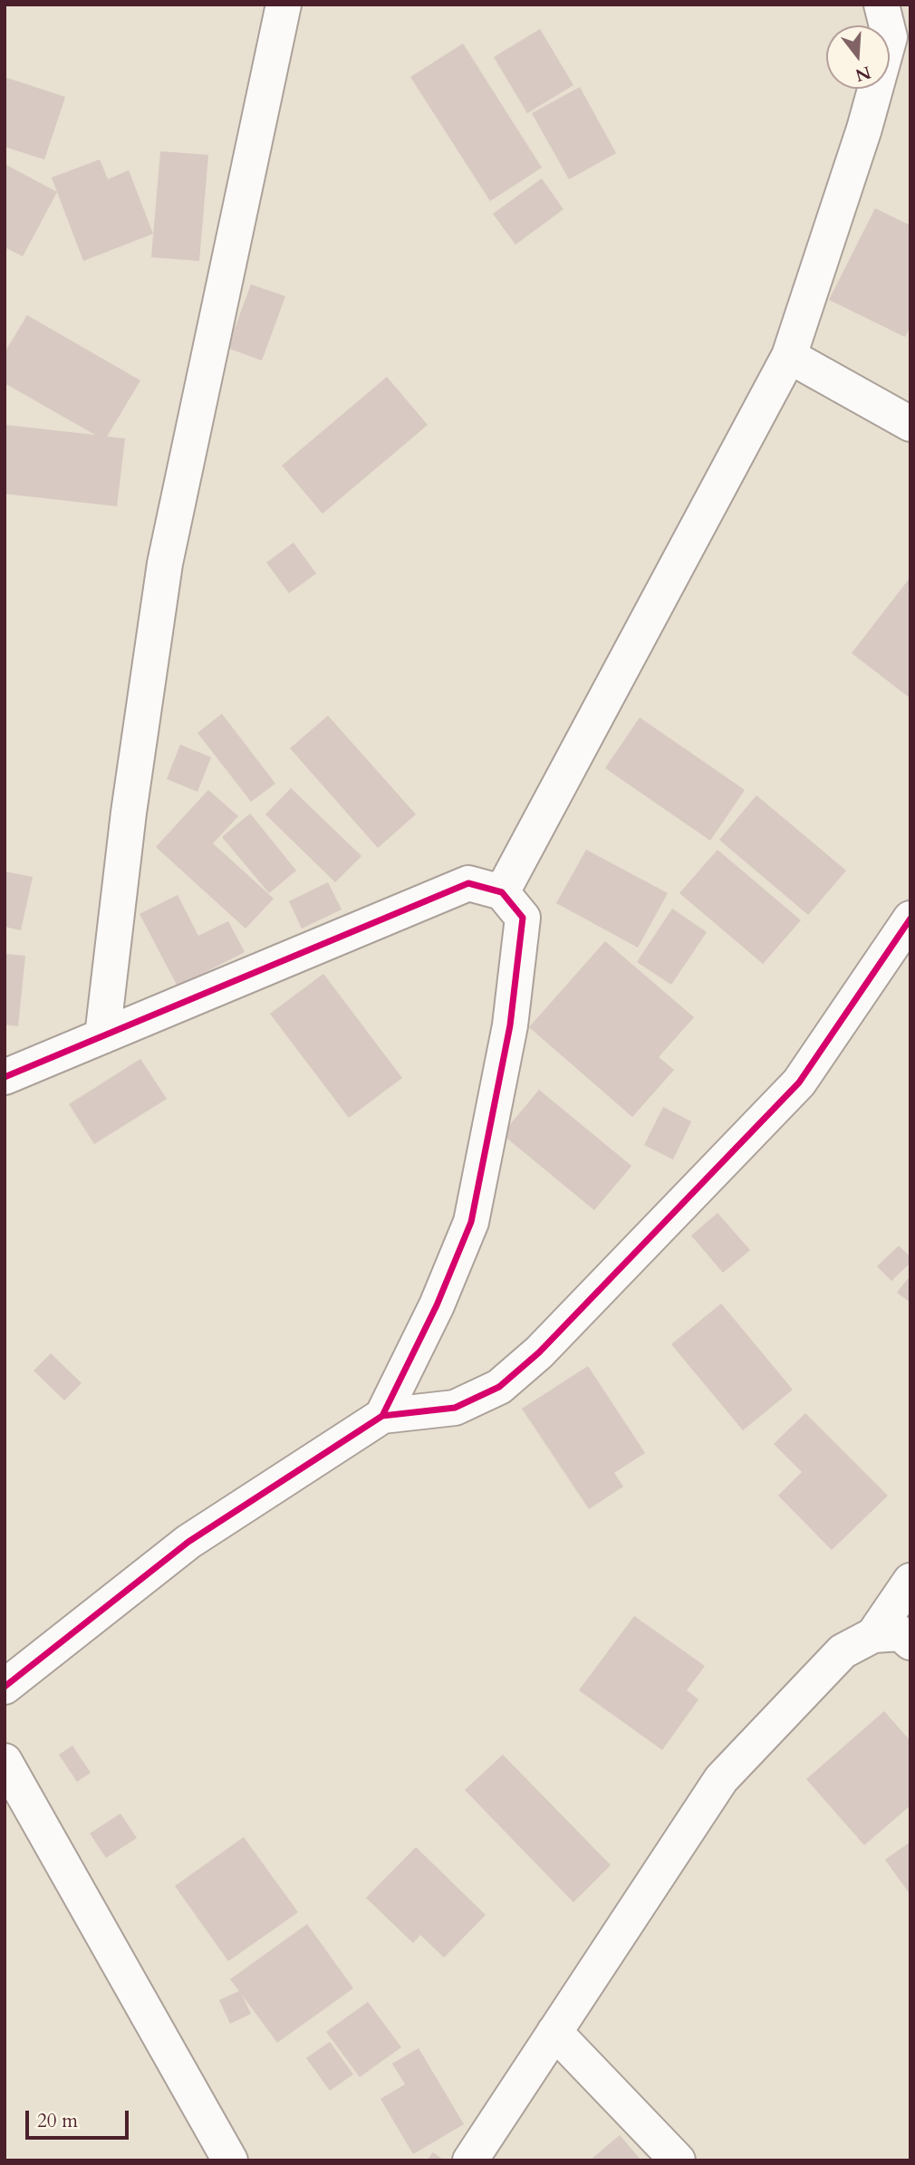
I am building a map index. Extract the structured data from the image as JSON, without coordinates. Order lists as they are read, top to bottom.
{
  "scale_bar": "20 m",
  "north": "bottom"
}
